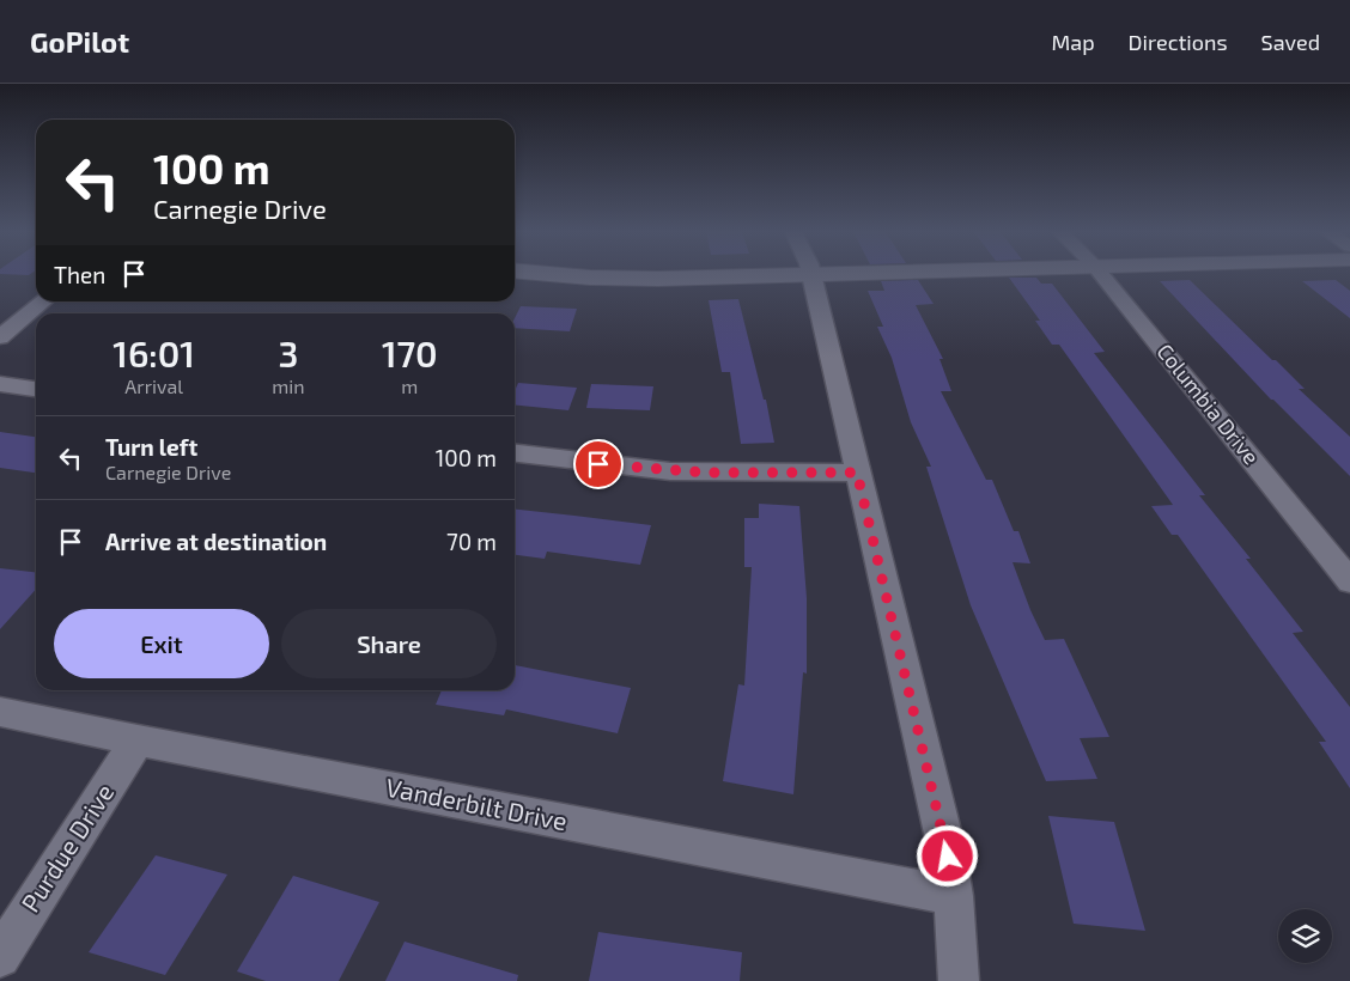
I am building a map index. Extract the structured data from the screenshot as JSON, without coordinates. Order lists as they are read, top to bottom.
{
  "streets": {
    "street": ["Columbia Drive", "Vanderbilt Drive", "Purdue Drive"]
  },
  "crossings": [
    ["Vanderbilt Drive", "Purdue Drive"]
  ],
  "page": {
    "header": "GoPilot",
    "nav": ["Map", "Directions", "Saved"],
    "turn": ["100 m", "Carnegie Drive"],
    "then": "Then",
    "eta": [
      "16:01",
      "Arrival",
      "3",
      "min",
      "170",
      "m"
    ],
    "list": [
      {
        "name": "Turn left",
        "note": "Carnegie Drive",
        "value": "100 m"
      },
      {
        "name": "Arrive at destination",
        "value": "70 m"
      }
    ],
    "buttons": ["Exit", "Share"]
  }
}
